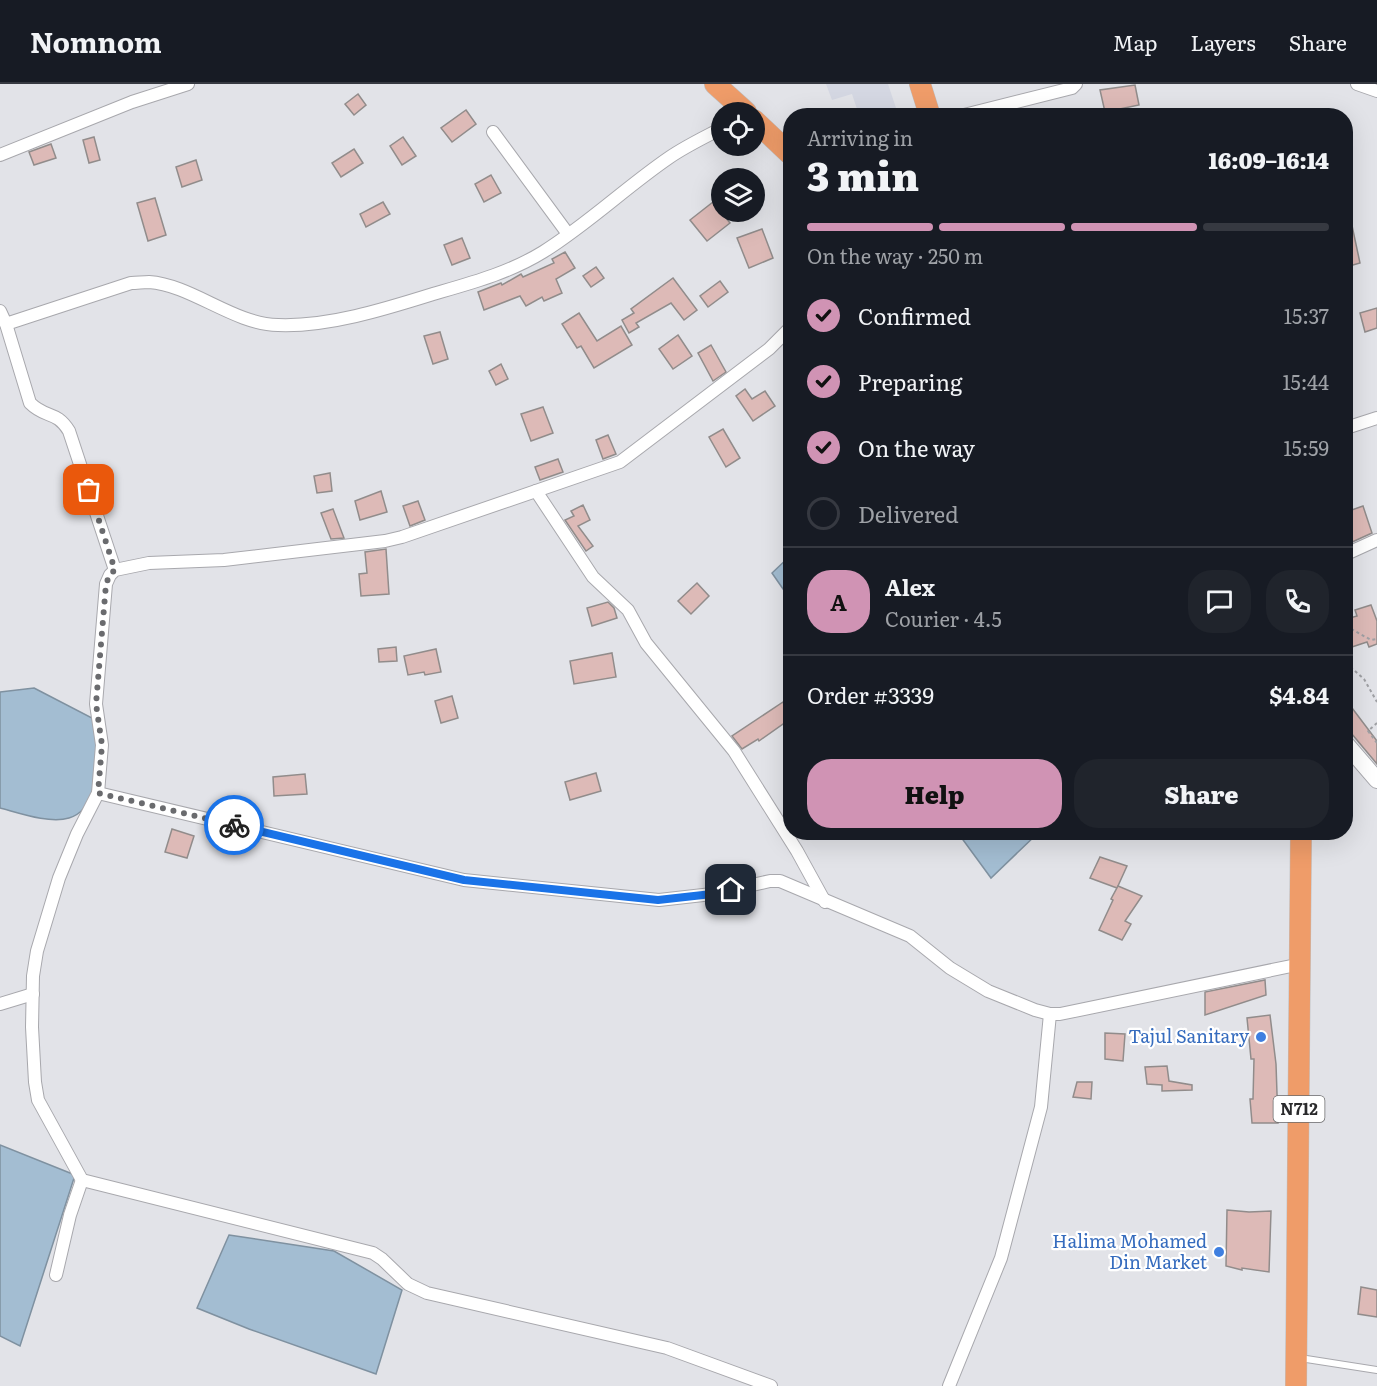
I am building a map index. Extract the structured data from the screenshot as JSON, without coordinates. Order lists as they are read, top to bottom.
{
  "streets": {
    "highway": ["N712"]
  },
  "places": ["Tajul Sanitary", "Halima Mohamed Din Market"],
  "page": {
    "header": "Nomnom",
    "nav": ["Map", "Layers", "Share"],
    "heading": ["3 min", "Arriving in", "16:09–16:14"],
    "panel": [
      "Alex",
      "Courier · 4.5",
      "Order #3339",
      "$4.84"
    ],
    "bar": "On the way · 250 m",
    "list": [
      ["Confirmed", "15:37"],
      ["Preparing", "15:44"],
      ["On the way", "15:59"],
      "Delivered"
    ],
    "round": "A",
    "buttons": ["Help", "Share"]
  }
}
